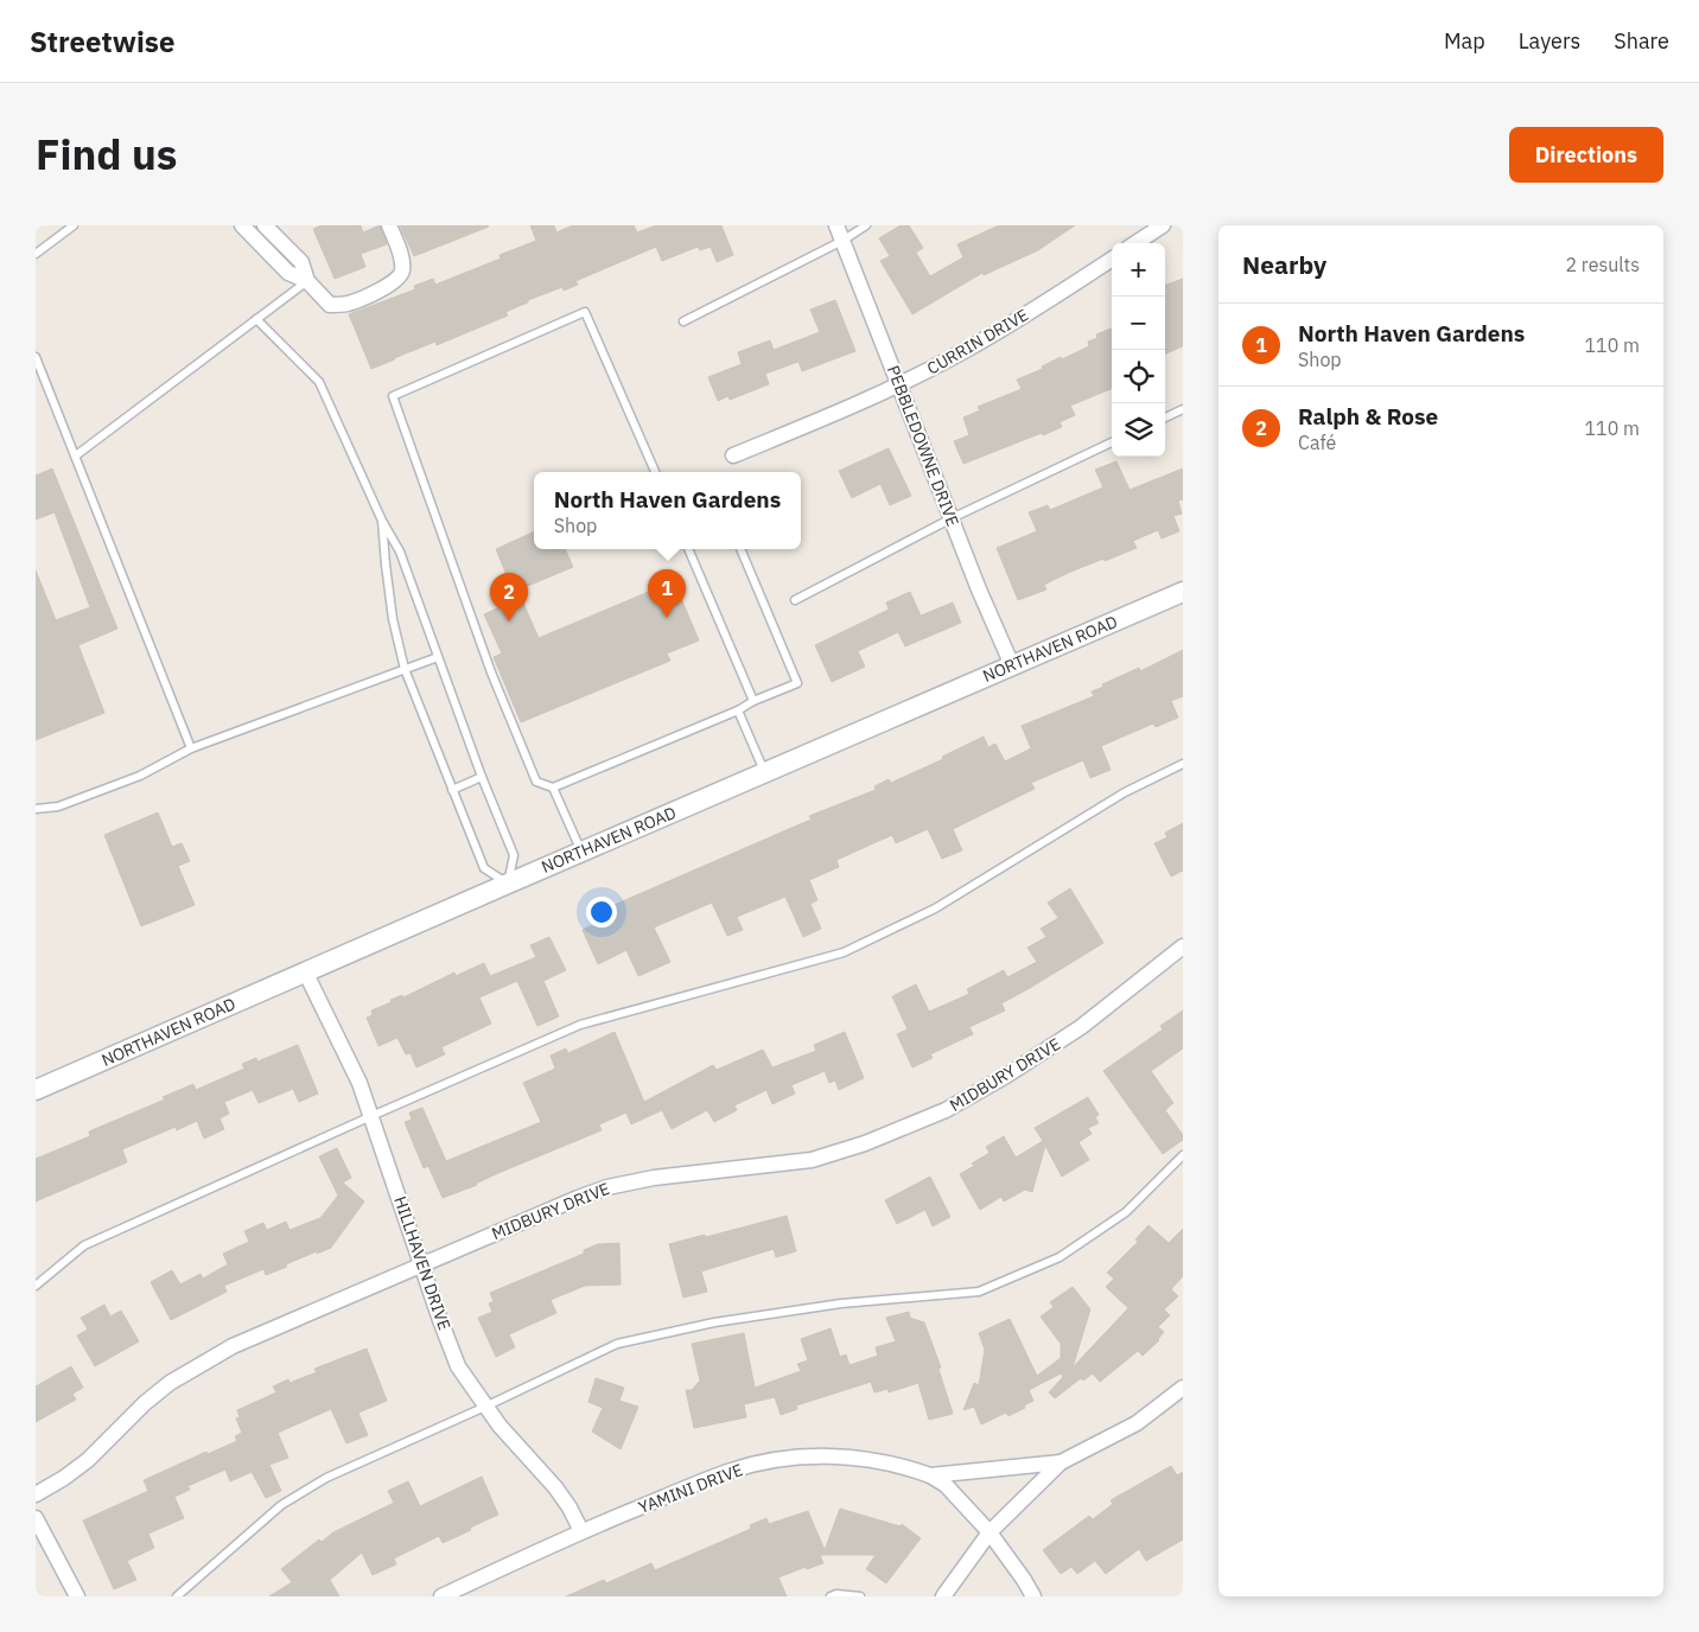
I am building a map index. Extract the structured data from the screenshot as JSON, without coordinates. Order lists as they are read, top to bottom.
{
  "streets": {
    "street": [
      "CURRIN DRIVE",
      "PEBBLEDOWNE DRIVE",
      "NORTHAVEN ROAD",
      "MIDBURY DRIVE",
      "HILLHAVEN DRIVE",
      "YAMINI DRIVE"
    ]
  },
  "crossings": [
    ["CURRIN DRIVE", "PEBBLEDOWNE DRIVE"],
    ["PEBBLEDOWNE DRIVE", "NORTHAVEN ROAD"],
    ["NORTHAVEN ROAD", "HILLHAVEN DRIVE"],
    ["MIDBURY DRIVE", "HILLHAVEN DRIVE"],
    ["HILLHAVEN DRIVE", "YAMINI DRIVE"]
  ],
  "page": {
    "header": "Streetwise",
    "nav": ["Map", "Layers", "Share"],
    "title": "Find us",
    "buttons": "Directions",
    "heading": ["Nearby", "2 results"],
    "map_buttons": ["+", "−"],
    "list": [
      {
        "mark": "1",
        "name": "North Haven Gardens",
        "note": "Shop",
        "value": "110 m"
      },
      {
        "mark": "2",
        "name": "Ralph & Rose",
        "note": "Café",
        "value": "110 m"
      }
    ],
    "popup": ["North Haven Gardens", "Shop"],
    "pins": ["1", "2"]
  }
}
